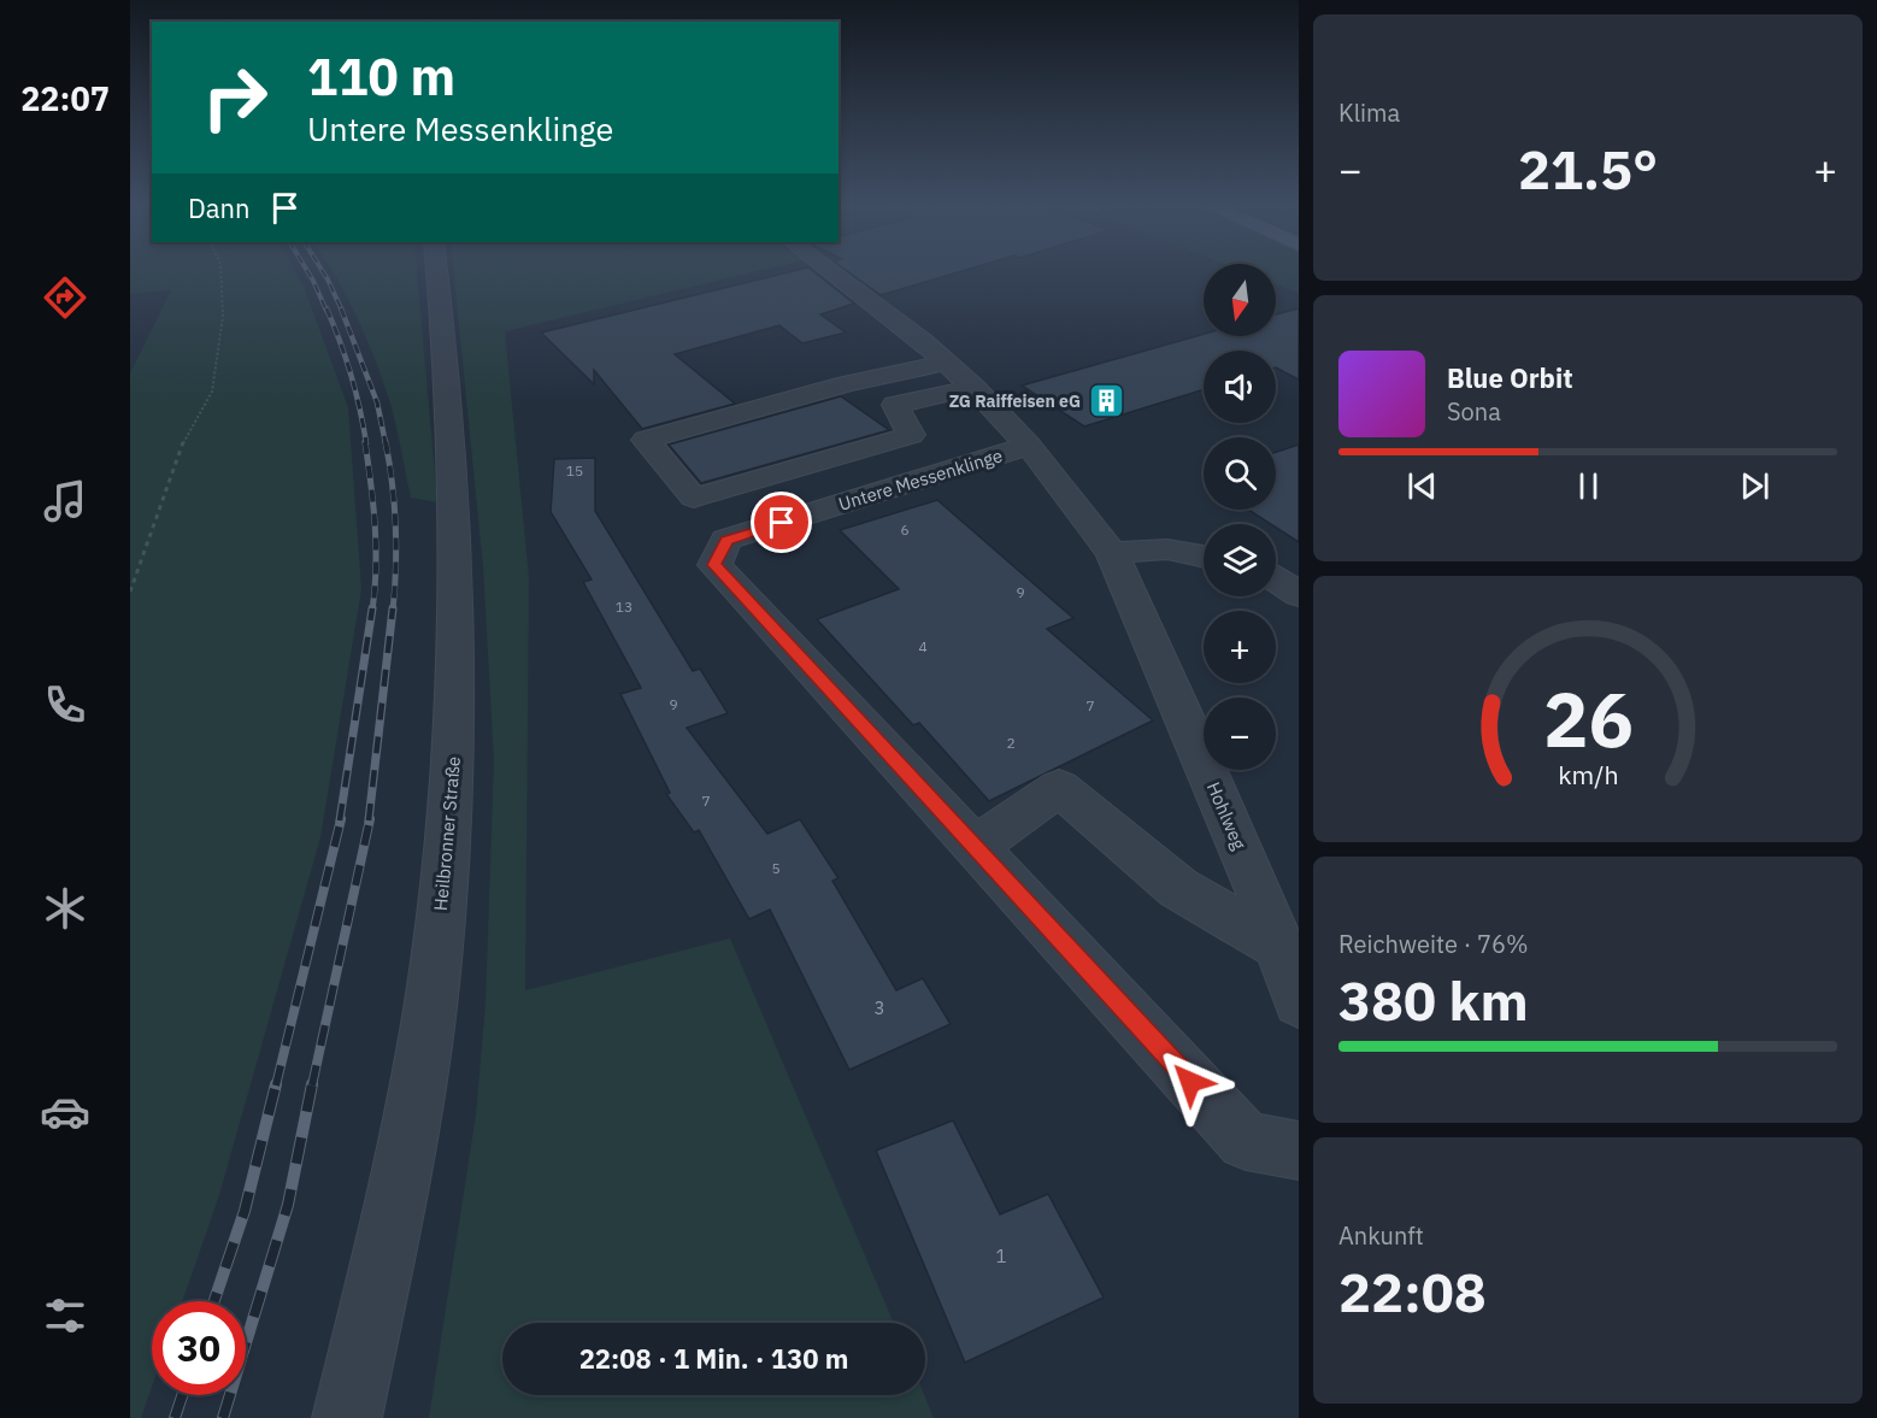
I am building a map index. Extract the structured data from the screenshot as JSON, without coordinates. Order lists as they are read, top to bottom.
{
  "streets": {
    "street": ["Untere Messenklinge", "Hohlweg", "Heilbronner Straße"]
  },
  "crossings": [
    ["Untere Messenklinge", "Hohlweg"]
  ],
  "places": {
    "building": ["ZG Raiffeisen eG"]
  },
  "house_numbers": [
    "15",
    "6",
    "9",
    "13",
    "4",
    "9",
    "7",
    "2",
    "7",
    "5",
    "3",
    "1"
  ],
  "north": "bottom",
  "page": {
    "tabs": "22:07",
    "tile": [
      "Klima",
      ["Reichweite · 76%", "380 km"],
      ["Ankunft", "22:08"]
    ],
    "turn": ["110 m", "Untere Messenklinge"],
    "heat": ["−", "21.5°", "+"],
    "then": "Dann",
    "map_buttons": ["+", "−"],
    "song": ["Blue Orbit", "Sona"],
    "limit": "30",
    "trip": "22:08 · 1 Min. · 130 m",
    "gauge": ["26", "km/h"]
  }
}
